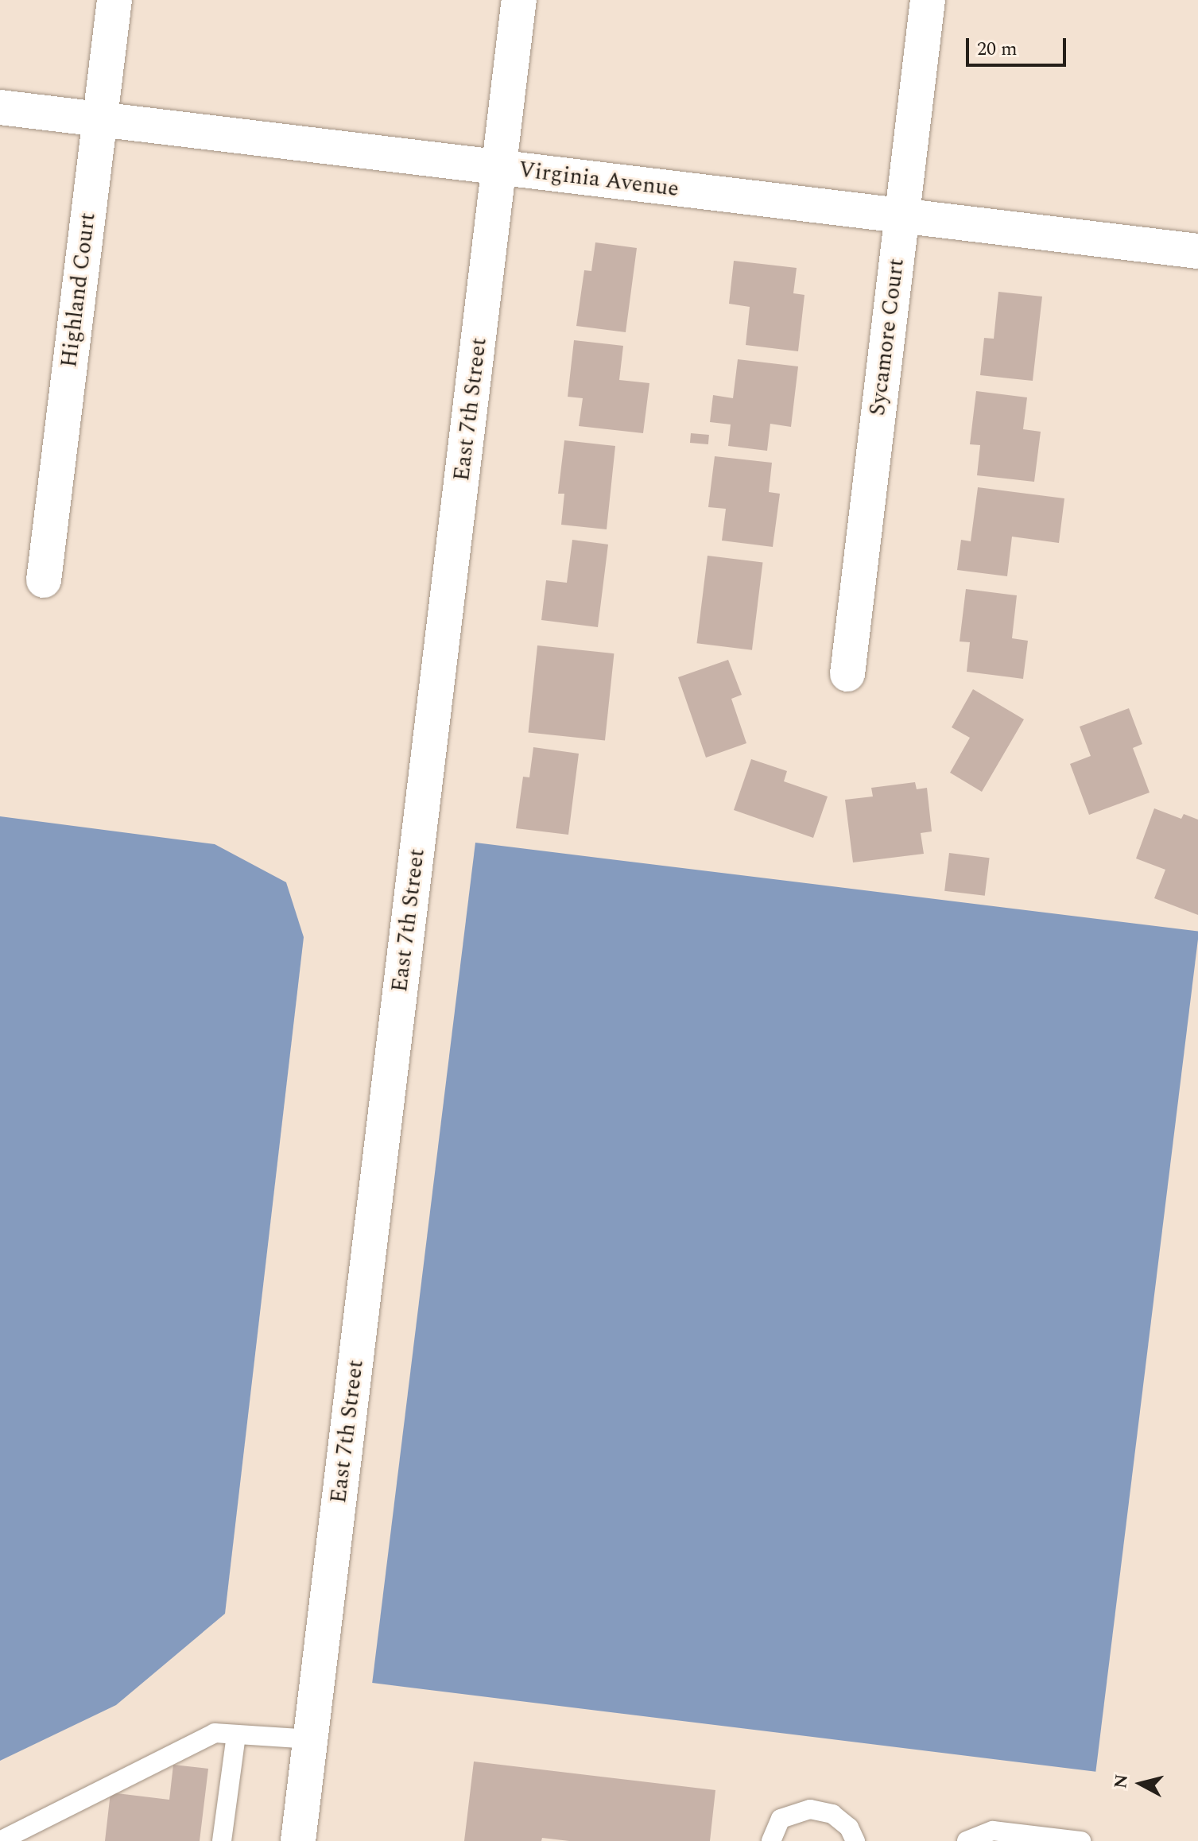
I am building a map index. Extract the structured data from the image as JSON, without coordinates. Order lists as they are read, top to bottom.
{
  "streets": {
    "street": [
      "Virginia Avenue",
      "Highland Court",
      "Sycamore Court",
      "East 7th Street"
    ]
  },
  "crossings": [
    ["Virginia Avenue", "Highland Court"],
    ["Virginia Avenue", "Sycamore Court"],
    ["Virginia Avenue", "East 7th Street"]
  ],
  "scale_bar": "20 m",
  "north": "left"
}
